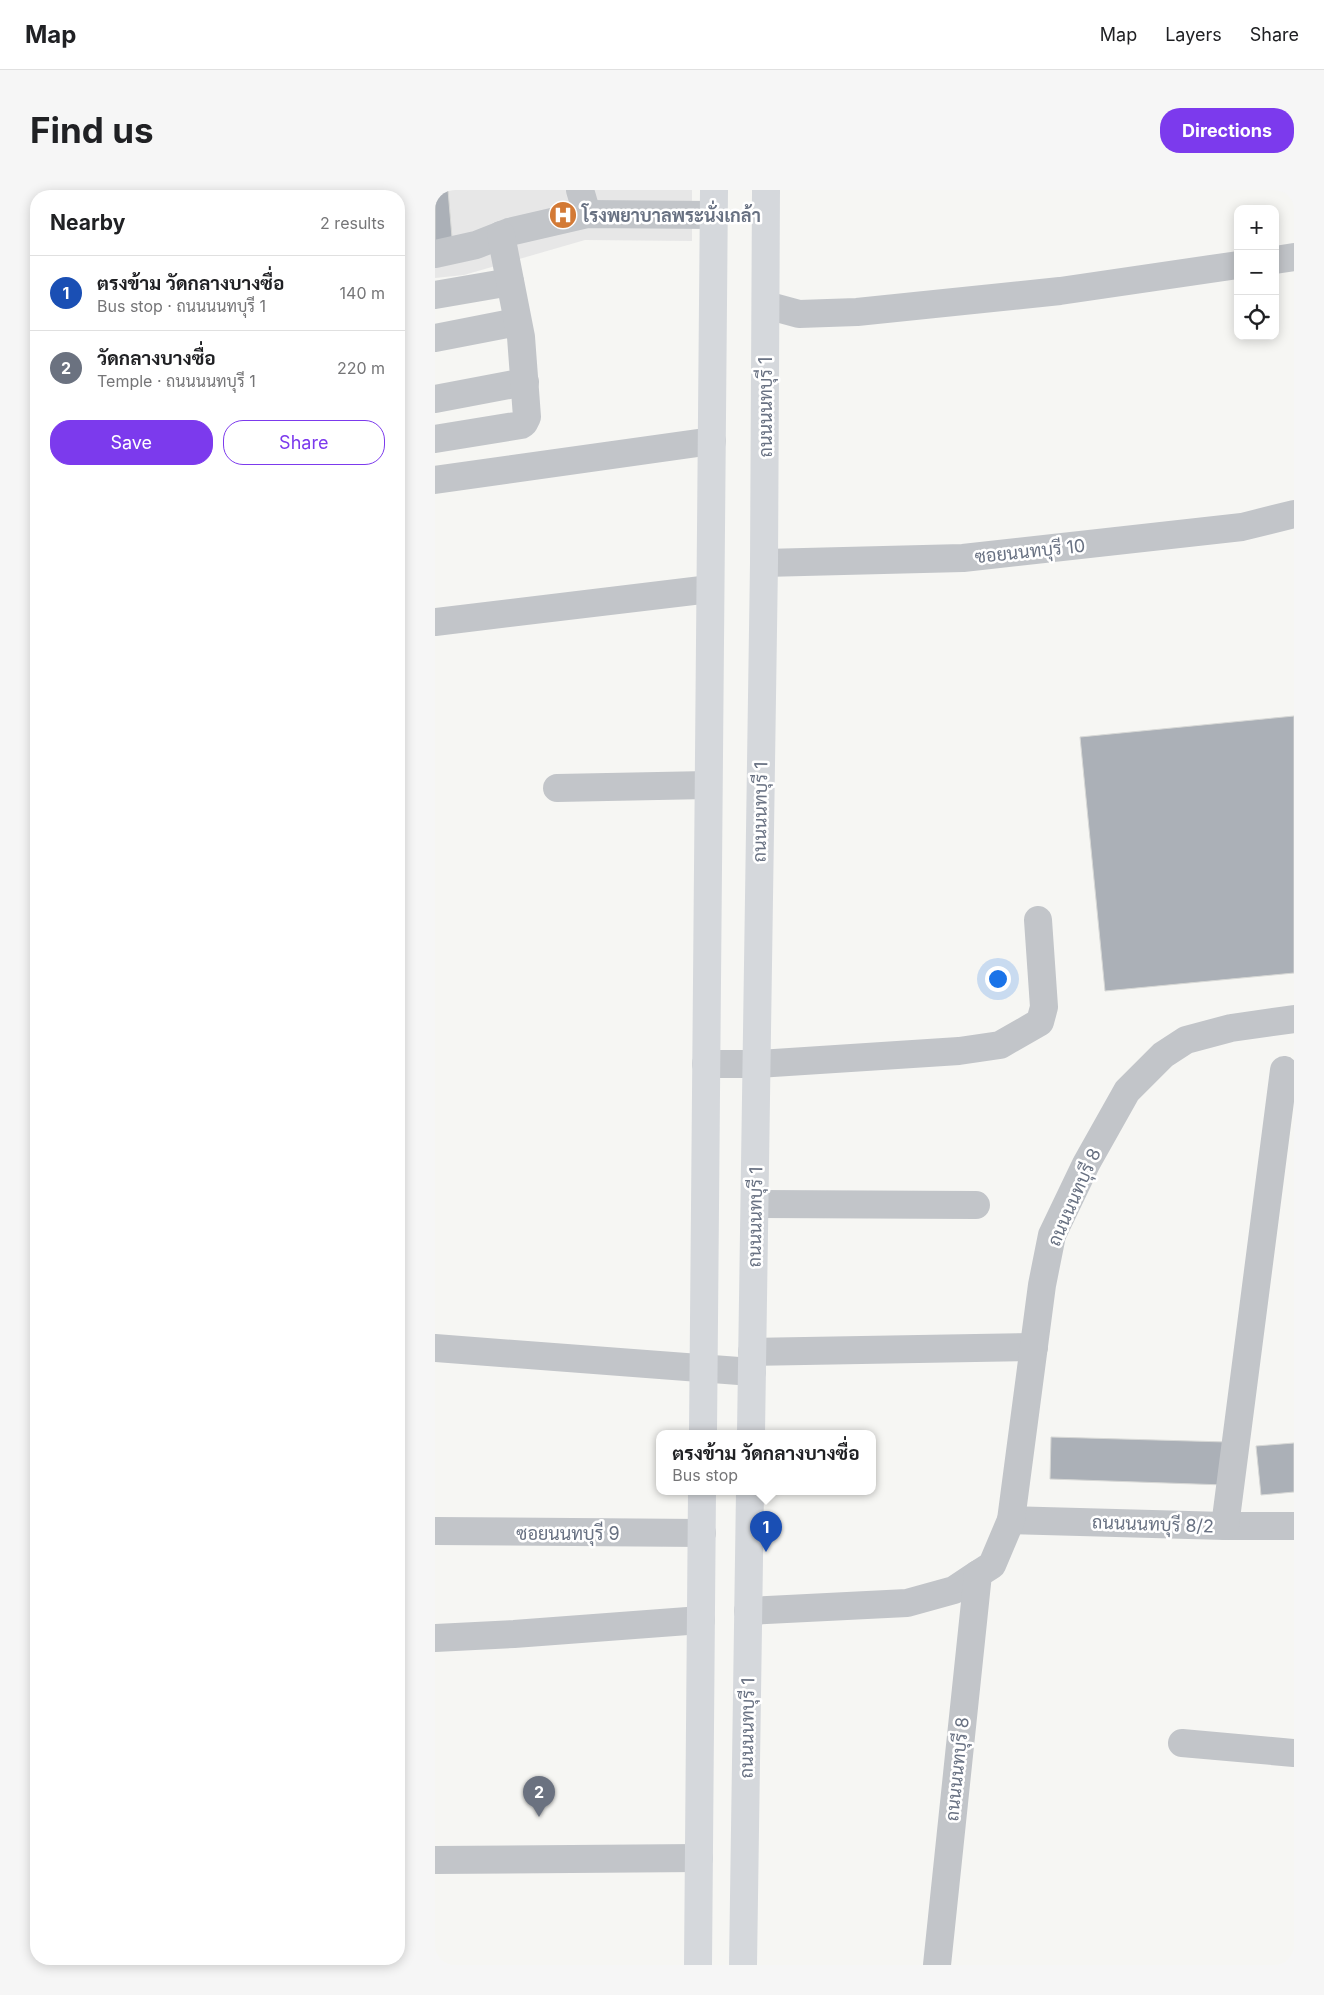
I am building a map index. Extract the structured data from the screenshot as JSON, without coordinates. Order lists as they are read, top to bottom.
{
  "streets": {
    "main road": ["ถนนนนทบุรี 1"],
    "street": [
      "ซอยนนทบุรี 10",
      "ถนนนนทบุรี 8",
      "ถนนนนทบุรี 8/2",
      "ซอยนนทบุรี 9"
    ]
  },
  "crossings": [
    ["ถนนนนทบุรี 1", "ซอยนนทบุรี 10"],
    ["ถนนนนทบุรี 1", "ถนนนนทบุรี 8"],
    ["ถนนนนทบุรี 8", "ถนนนนทบุรี 8/2"]
  ],
  "places": {
    "hospital": ["โรงพยาบาลพระนั่งเกล้า"]
  },
  "page": {
    "header": "Map",
    "nav": ["Map", "Layers", "Share"],
    "buttons": [
      "Directions",
      ["Save", "Share"]
    ],
    "title": "Find us",
    "heading": ["Nearby", "2 results"],
    "map_buttons": ["+", "−"],
    "list": [
      {
        "mark": "1",
        "name": "ตรงข้าม วัดกลางบางซื่อ",
        "note": "Bus stop · ถนนนนทบุรี 1",
        "value": "140 m"
      },
      {
        "mark": "2",
        "name": "วัดกลางบางซื่อ",
        "note": "Temple · ถนนนนทบุรี 1",
        "value": "220 m"
      }
    ],
    "popup": ["ตรงข้าม วัดกลางบางซื่อ", "Bus stop"],
    "pins": ["1", "2"]
  }
}
